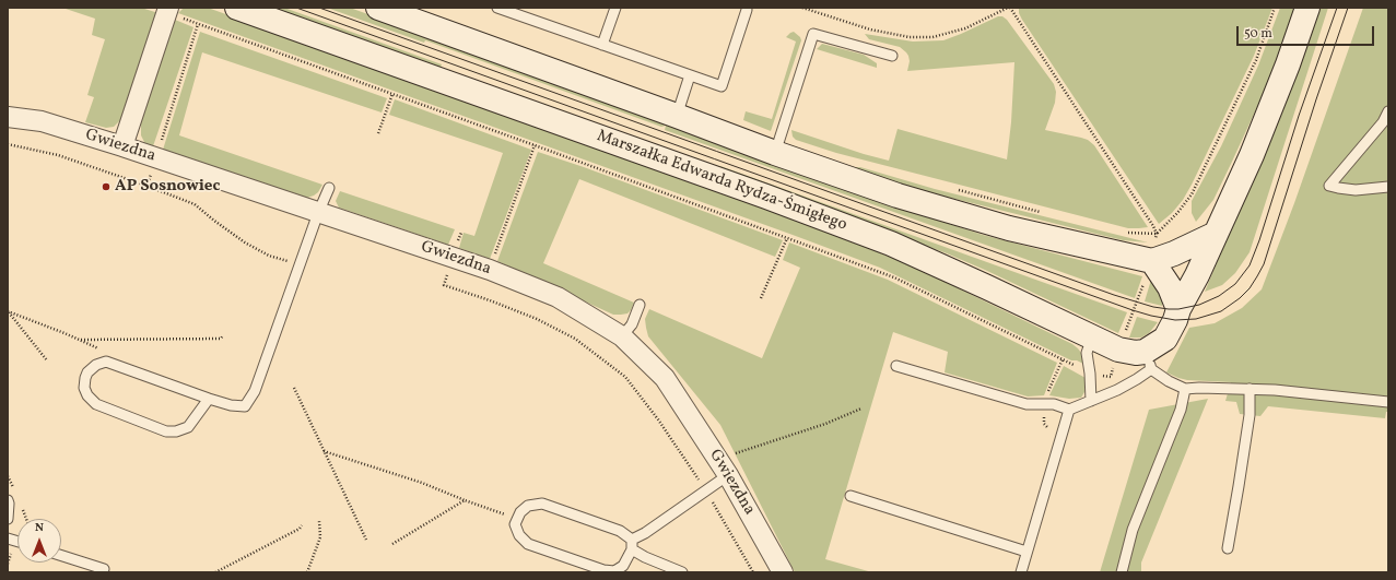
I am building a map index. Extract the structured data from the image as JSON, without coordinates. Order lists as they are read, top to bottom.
{
  "streets": {
    "street": ["Gwiezdna", "Marszałka Edwarda Rydza-Śmigłego"]
  },
  "places": ["AP Sosnowiec"],
  "scale_bar": "50 m",
  "north": "top"
}
